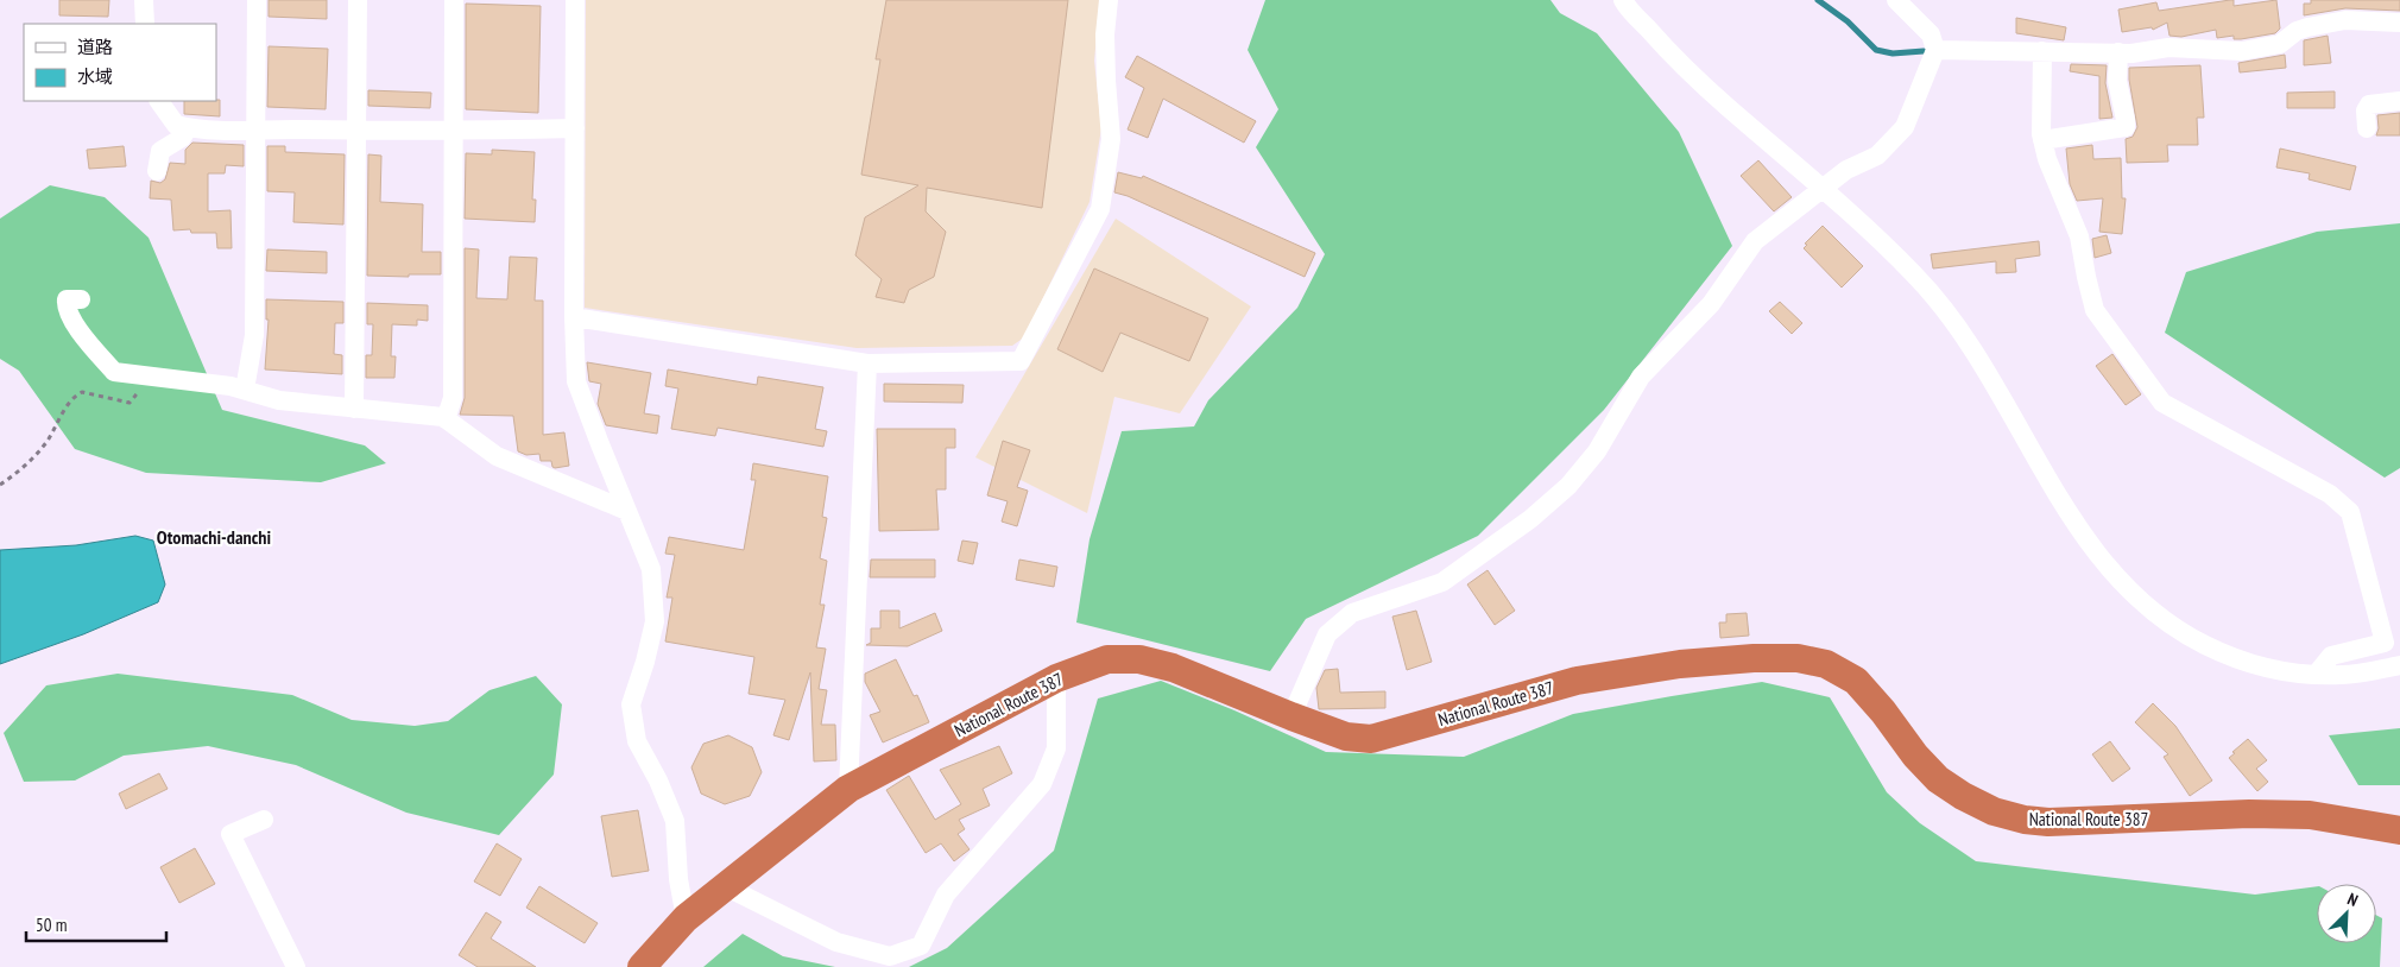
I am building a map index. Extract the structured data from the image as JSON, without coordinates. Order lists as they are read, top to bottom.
{
  "streets": {
    "highway": ["National Route 387"]
  },
  "districts": ["Otomachi-danchi"],
  "legend": ["道路", "水域"],
  "scale_bar": "50 m",
  "north": "top right"
}
